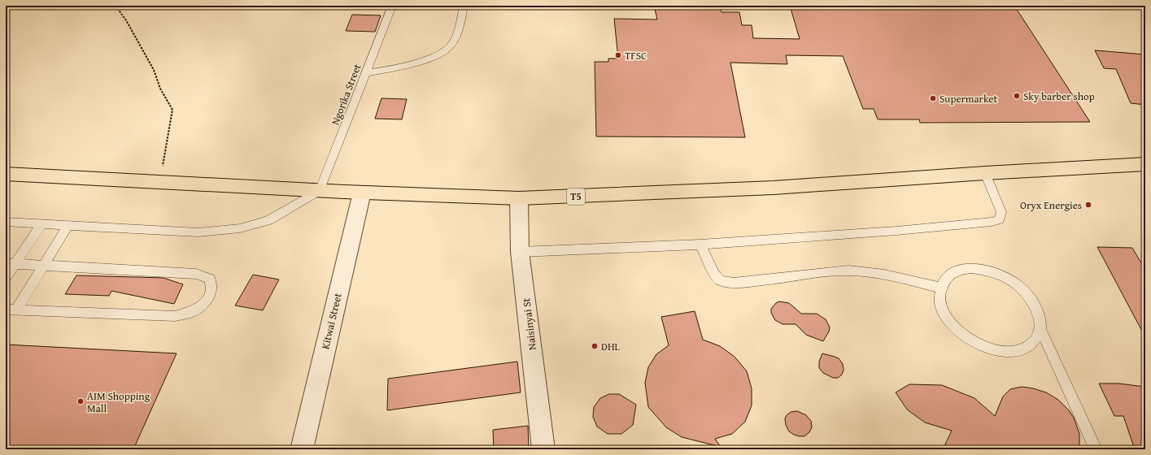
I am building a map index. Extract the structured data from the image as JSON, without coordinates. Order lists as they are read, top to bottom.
{
  "streets": {
    "highway": ["T5"],
    "street": ["Kitwai Street", "Naisinyai St"],
    "lane": ["Ngorika Street"]
  },
  "crossings": [
    ["Ngorika Street", "T5"],
    ["T5", "Kitwai Street"],
    ["T5", "Naisinyai St"]
  ],
  "places": [
    "TFSC",
    "Sky barber shop",
    "Supermarket",
    "Oryx Energies",
    "DHL",
    "AIM Shopping Mall"
  ]
}
